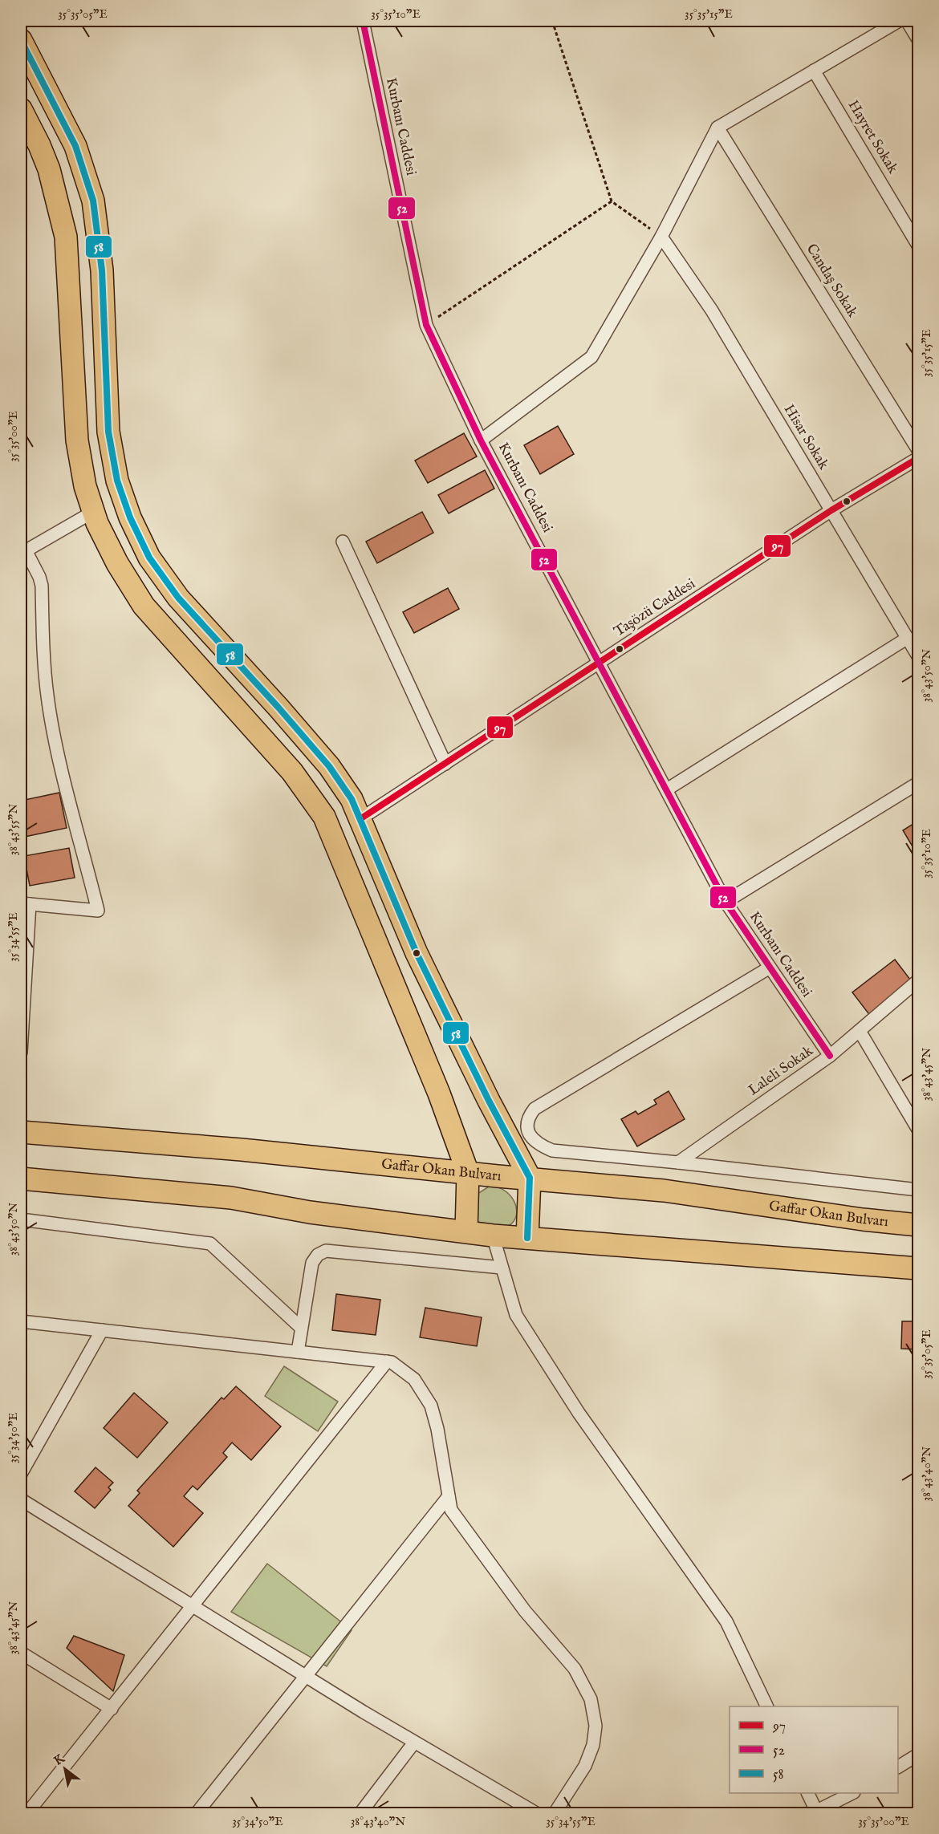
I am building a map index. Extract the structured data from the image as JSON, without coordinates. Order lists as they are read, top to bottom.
{
  "streets": {
    "highway": ["Gaffar Okan Bulvarı"],
    "street": [
      "Kurbanı Caddesi",
      "Hayret Sokak",
      "Candaş Sokak",
      "Hisar Sokak",
      "Taşözü Caddesi",
      "Laleli Sokak"
    ]
  },
  "crossings": [
    ["Kurbanı Caddesi", "Taşözü Caddesi"],
    ["Kurbanı Caddesi", "Laleli Sokak"],
    ["Hisar Sokak", "Taşözü Caddesi"]
  ],
  "lines": ["transit line 52", "transit line 58", "transit line 97"],
  "legend": ["97", "52", "58"],
  "north": "top left",
  "coordinates": [
    "35°35'05\"E",
    "35°35'10\"E",
    "35°35'15\"E",
    "35°35'00\"E",
    "38°43'50\"N",
    "38°43'55\"N",
    "35°34'55\"E",
    "38°43'45\"N",
    "35°34'50\"E",
    "38°43'40\"N"
  ]
}
